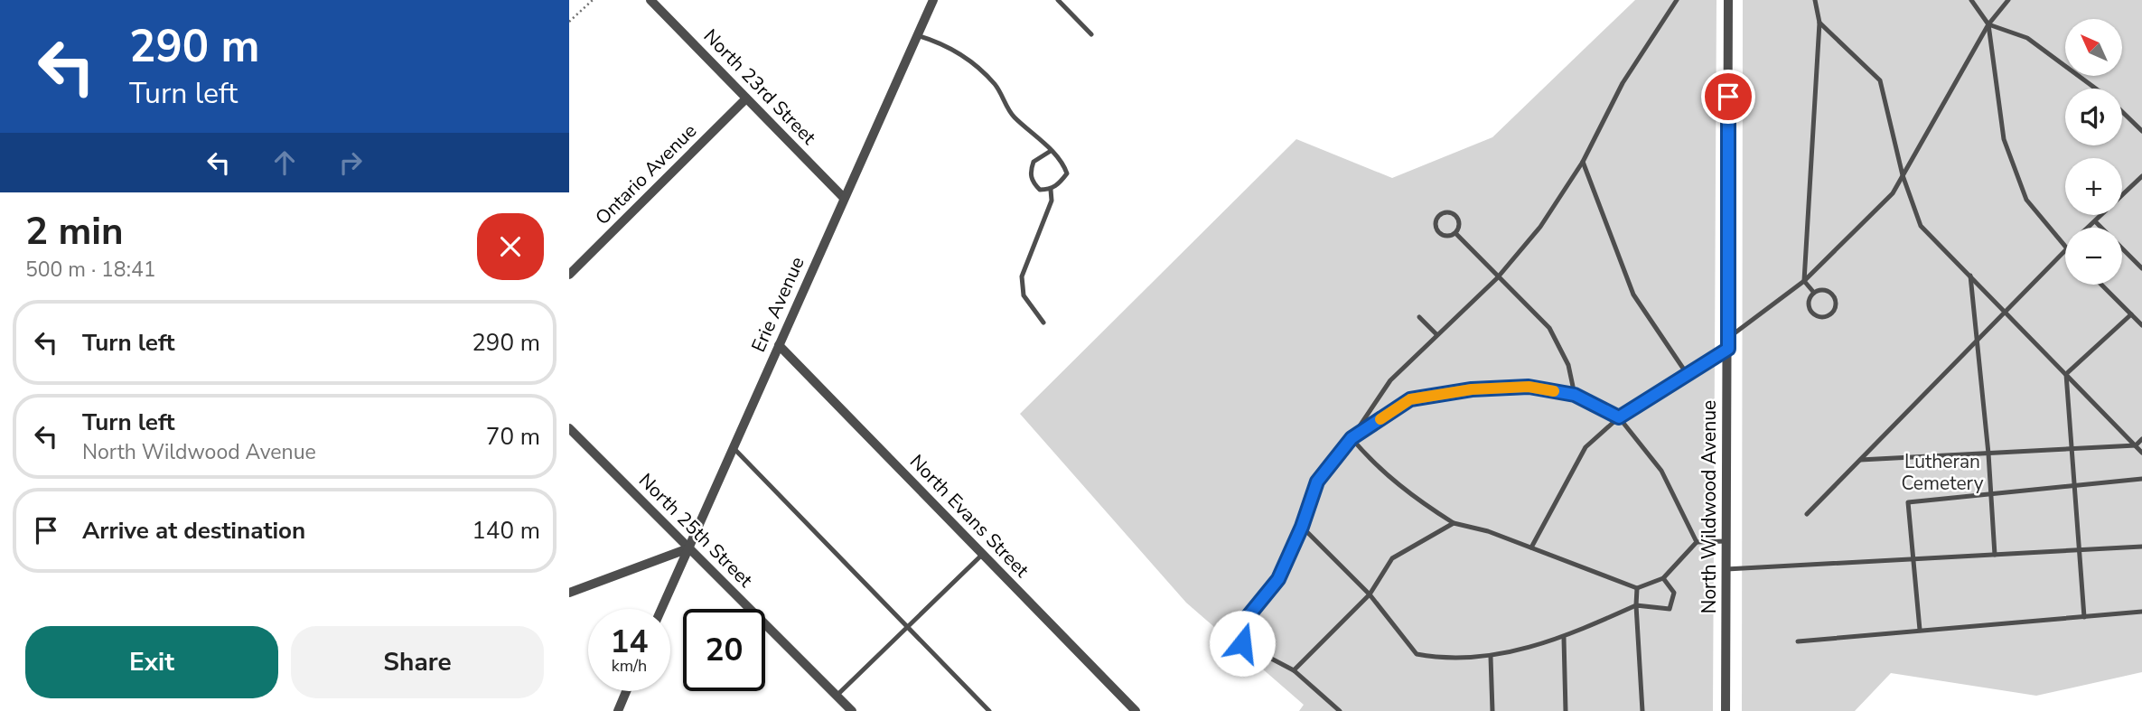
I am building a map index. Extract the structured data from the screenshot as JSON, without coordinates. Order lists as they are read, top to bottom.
{
  "streets": {
    "street": [
      "North 23rd Street",
      "Ontario Avenue",
      "Erie Avenue",
      "North Wildwood Avenue",
      "North Evans Street",
      "North 25th Street"
    ]
  },
  "crossings": [
    ["North 23rd Street", "Ontario Avenue"],
    ["North 23rd Street", "Erie Avenue"],
    ["Erie Avenue", "North Evans Street"],
    ["Erie Avenue", "North 25th Street"]
  ],
  "parks": ["Lutheran Cemetery"],
  "north": "top left",
  "page": {
    "turn": ["290 m", "Turn left"],
    "map_buttons": ["+", "−"],
    "heading": ["2 min", "500 m · 18:41"],
    "list": [
      {
        "name": "Turn left",
        "value": "290 m"
      },
      {
        "name": "Turn left",
        "note": "North Wildwood Avenue",
        "value": "70 m"
      },
      {
        "name": "Arrive at destination",
        "value": "140 m"
      }
    ],
    "speed": "14 km/h",
    "limit": "20",
    "buttons": ["Exit", "Share"]
  }
}
